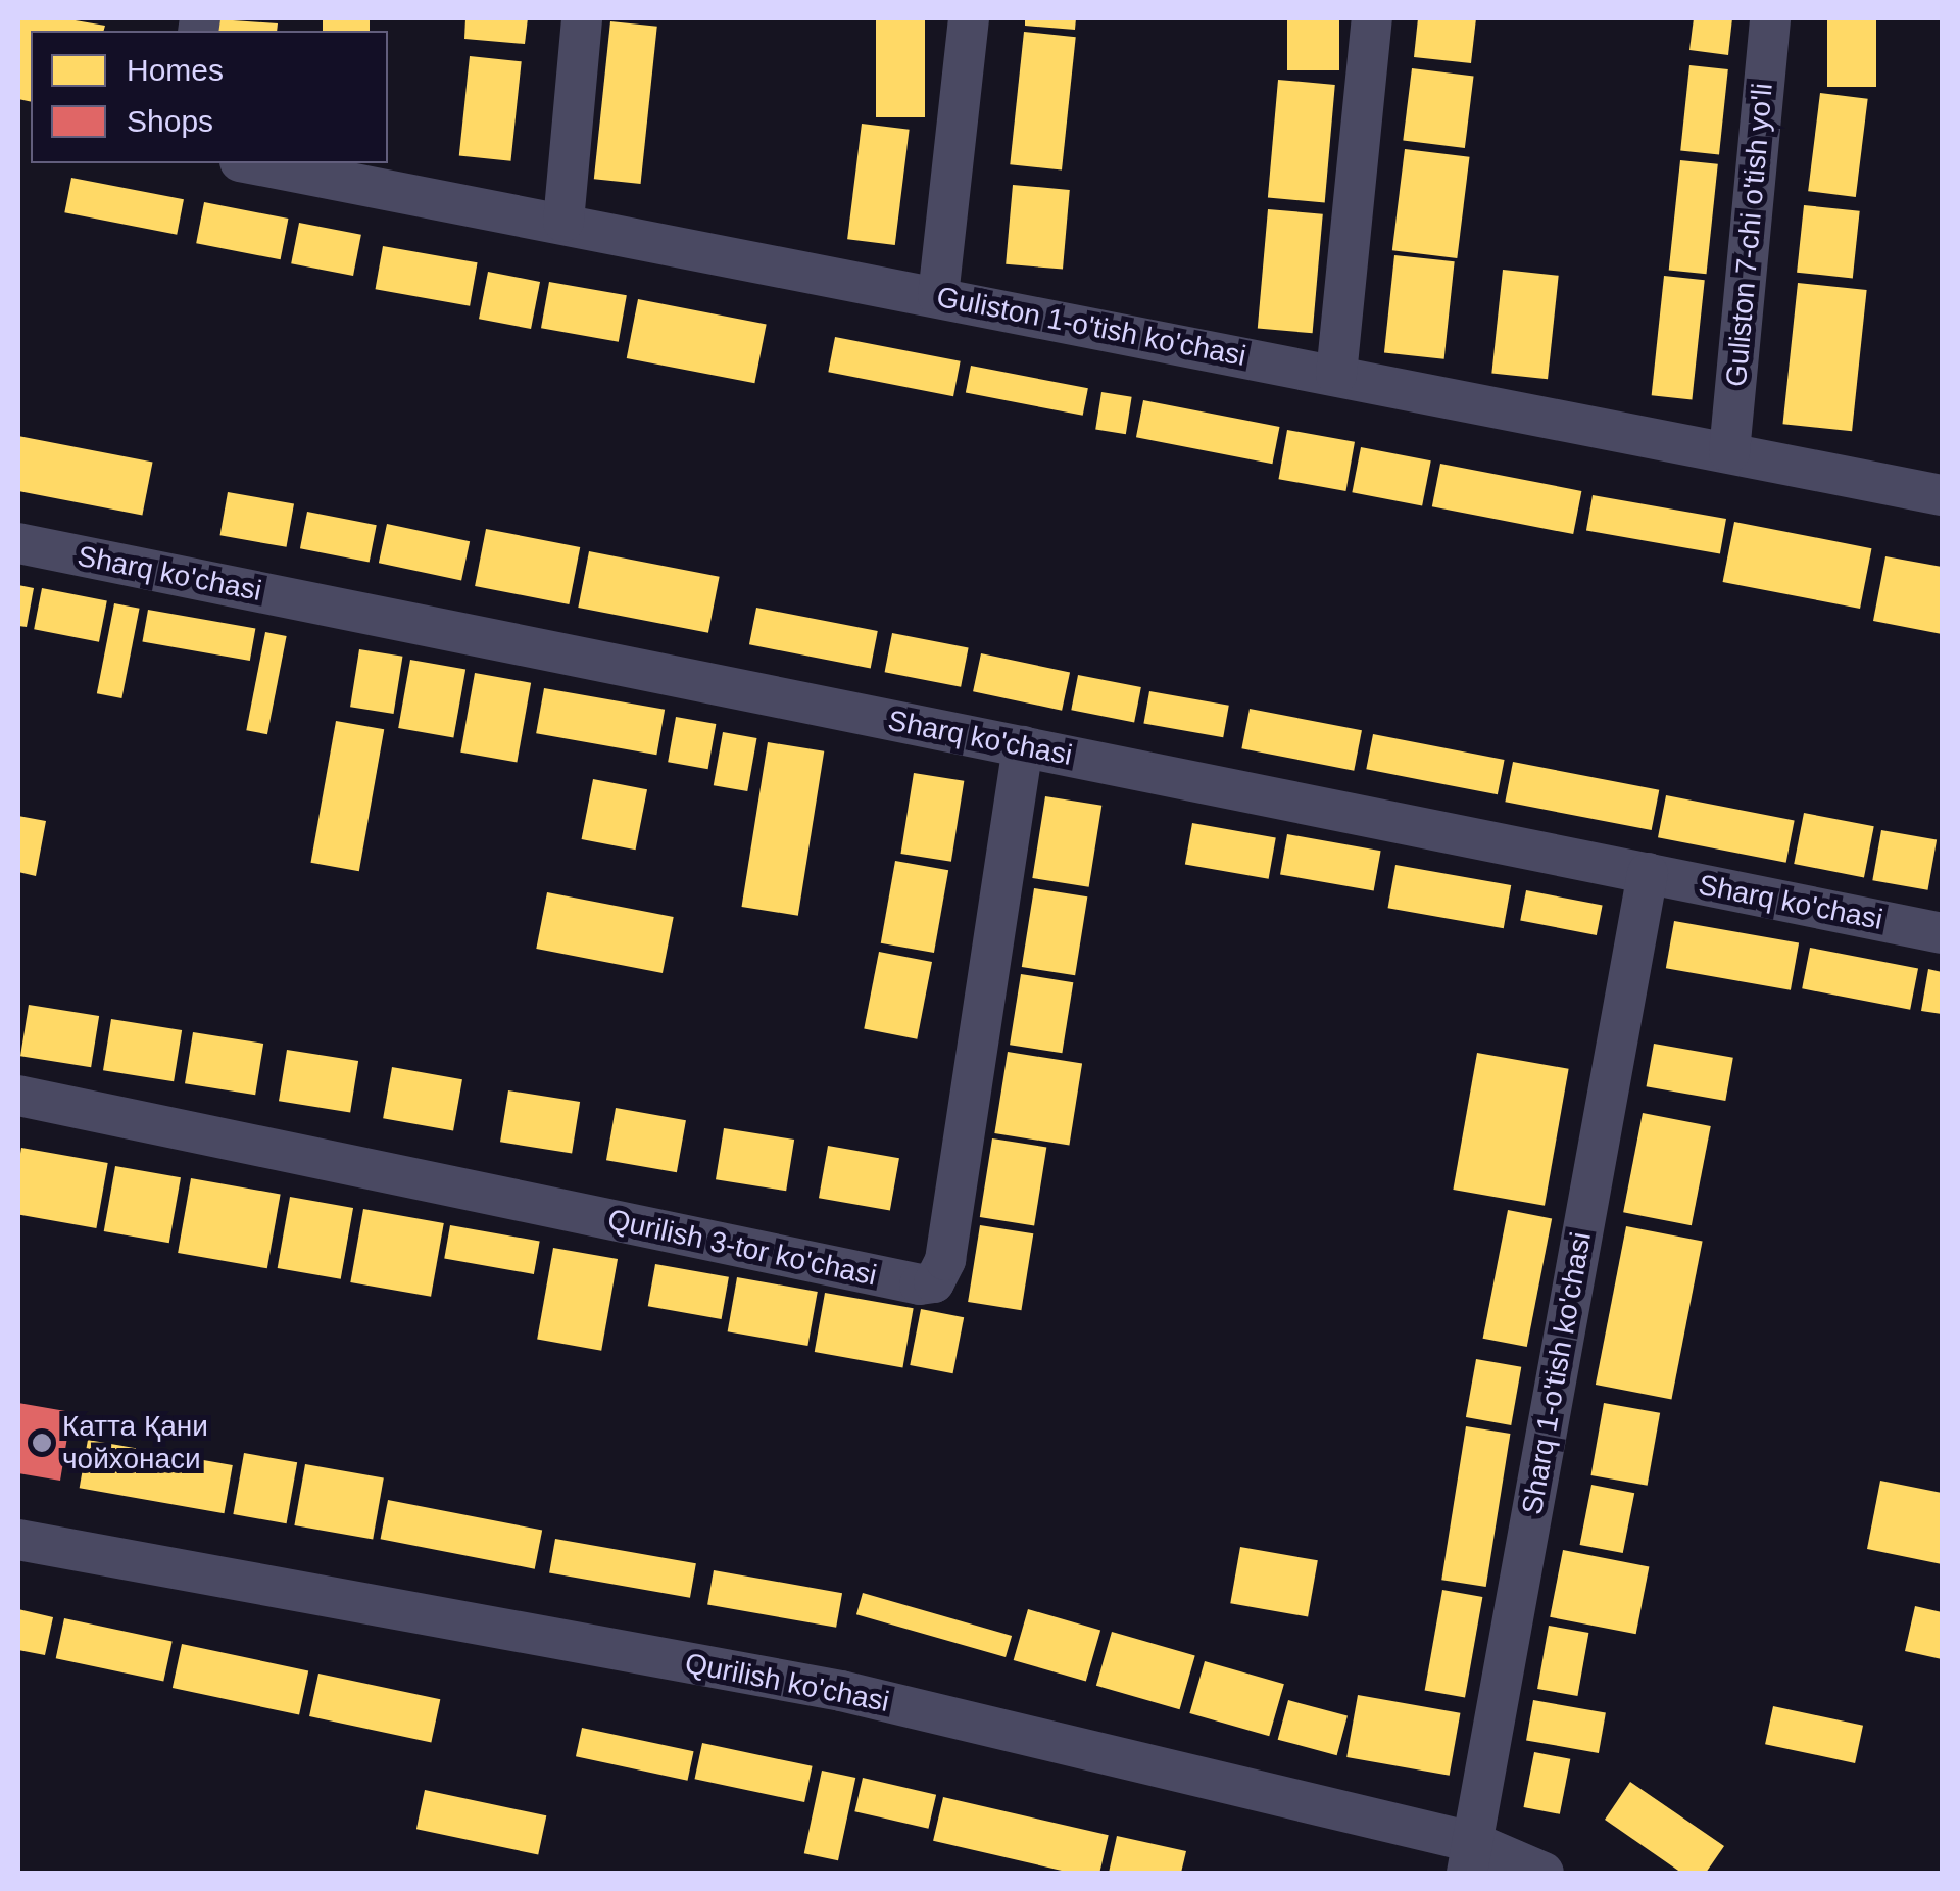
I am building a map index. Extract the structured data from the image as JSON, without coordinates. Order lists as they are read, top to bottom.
{
  "streets": {
    "street": [
      "Guliston 7-chi o'tish yo'li",
      "Guliston 1-o'tish ko'chasi",
      "Sharq ko'chasi",
      "Qurilish 3-tor ko'chasi",
      "Sharq 1-o'tish ko'chasi",
      "Qurilish ko'chasi"
    ]
  },
  "crossings": [
    ["Guliston 7-chi o'tish yo'li", "Guliston 1-o'tish ko'chasi"],
    ["Sharq ko'chasi", "Qurilish 3-tor ko'chasi"],
    ["Sharq ko'chasi", "Sharq 1-o'tish ko'chasi"],
    ["Sharq 1-o'tish ko'chasi", "Qurilish ko'chasi"]
  ],
  "places": ["Катта Қани чойхонаси"],
  "legend": ["Homes", "Shops"]
}
